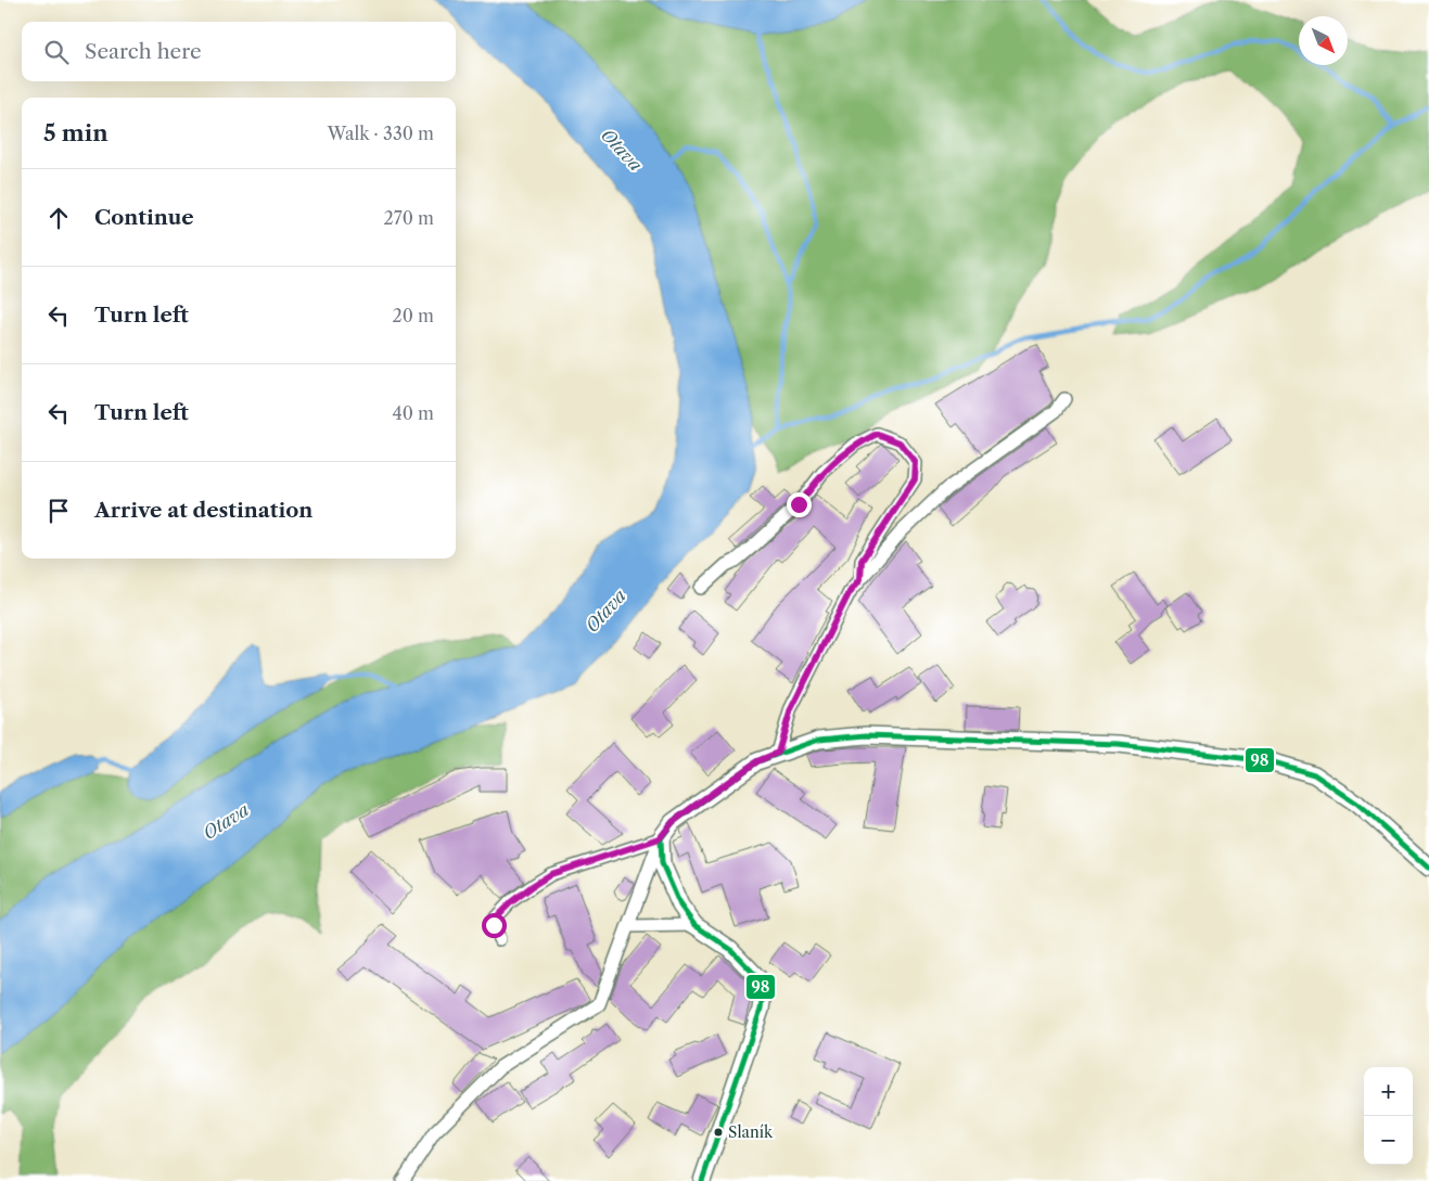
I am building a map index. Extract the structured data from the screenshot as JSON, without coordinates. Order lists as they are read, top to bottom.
{
  "water": ["Otava"],
  "places": ["Slaník"],
  "lines": ["transit line 98"],
  "north": "bottom right",
  "page": {
    "search": "Search here",
    "heading": ["5 min", "Walk · 330 m"],
    "list": [
      ["Continue", "270 m"],
      ["Turn left", "20 m"],
      ["Turn left", "40 m"],
      "Arrive at destination"
    ],
    "map_buttons": ["+", "−"]
  }
}
